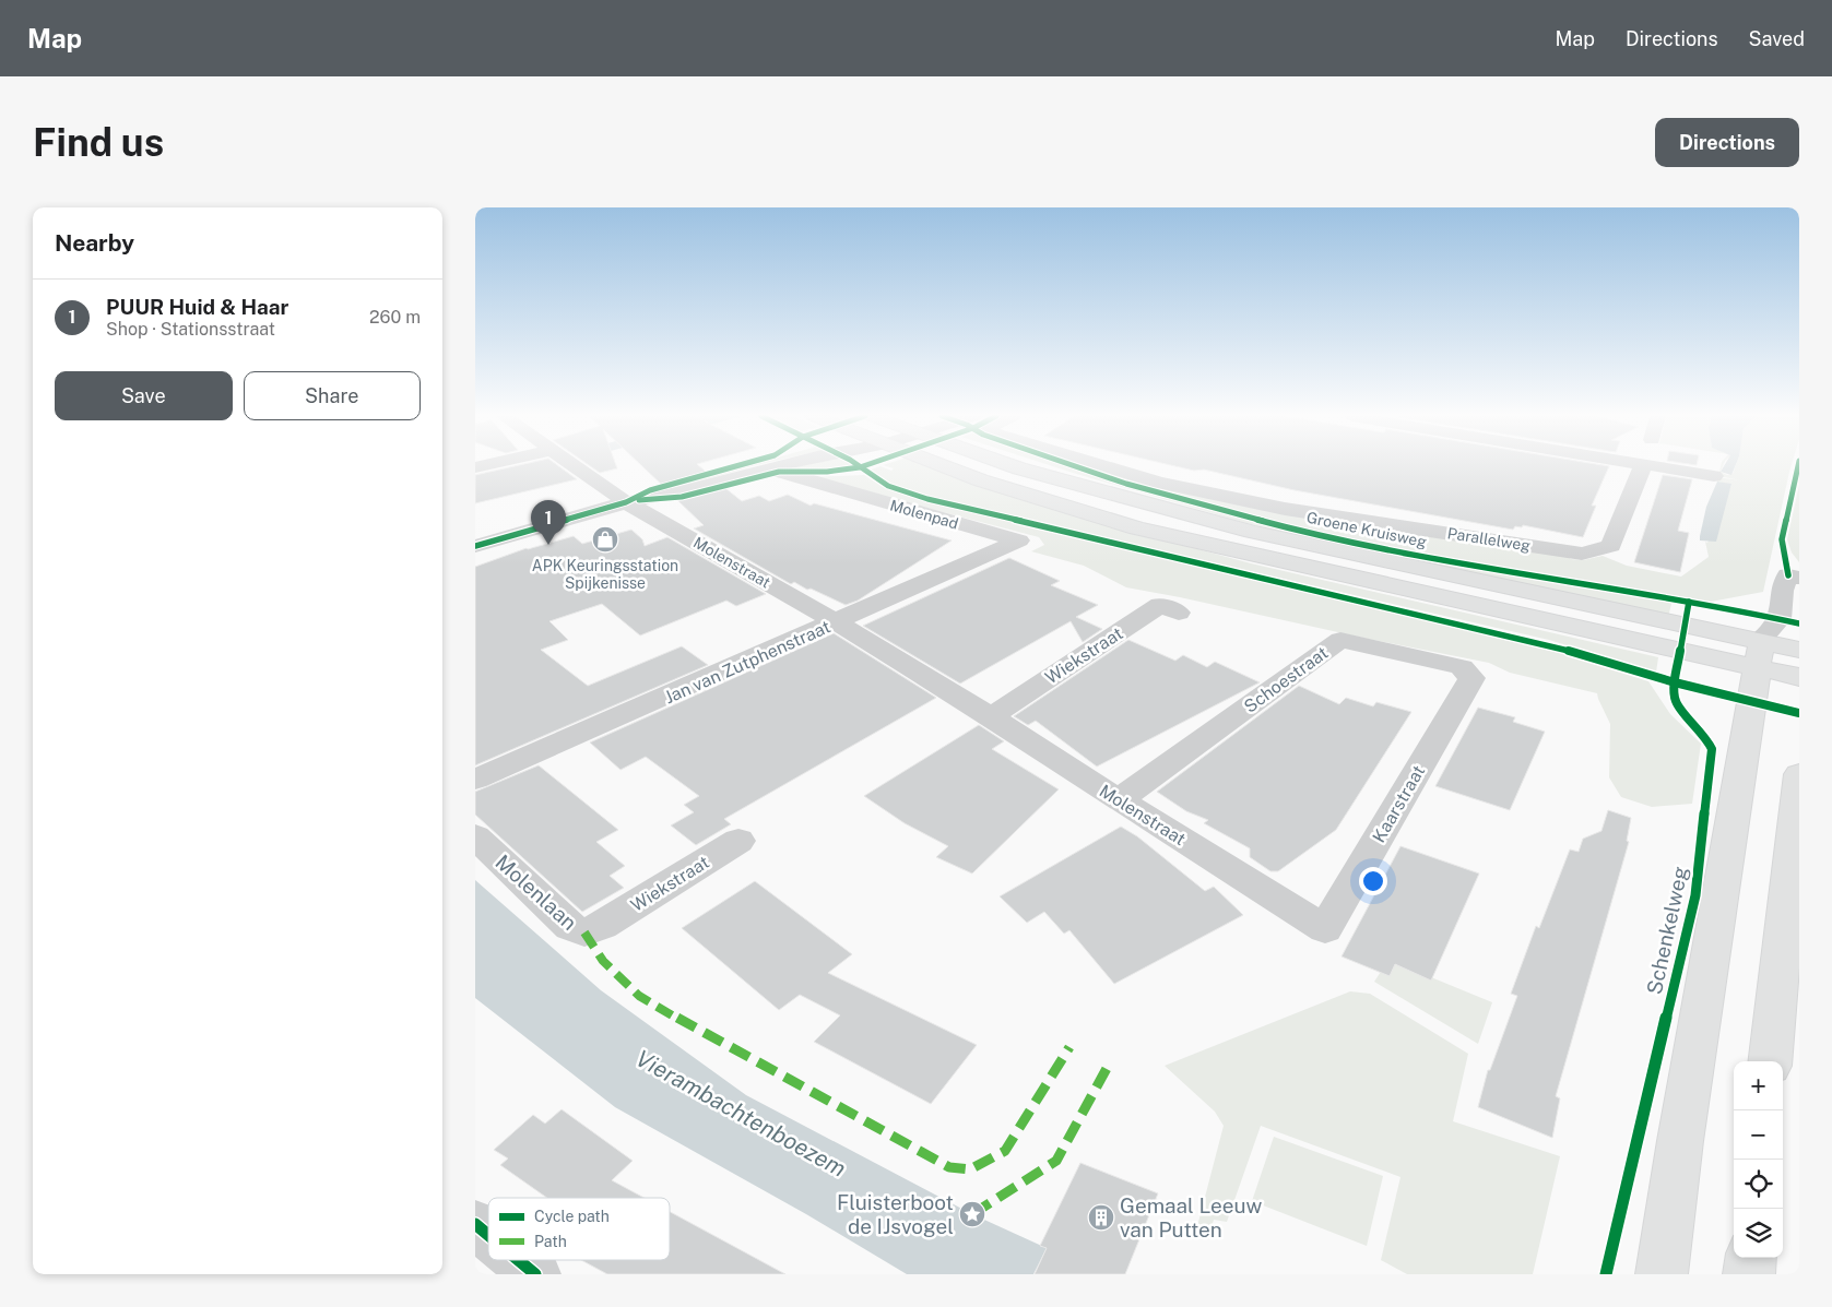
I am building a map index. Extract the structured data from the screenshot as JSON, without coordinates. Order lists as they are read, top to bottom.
{
  "streets": {
    "main road": ["Groene Kruisweg"],
    "street": [
      "Molenpad",
      "Parallelweg",
      "Molenstraat",
      "Wiekstraat",
      "Jan van Zutphenstraat",
      "Schoestraat",
      "Kaarstraat",
      "Molenlaan"
    ],
    "cycle path": ["Schenkelweg"]
  },
  "crossings": [
    ["Molenpad", "Jan van Zutphenstraat"],
    ["Molenstraat", "Wiekstraat"],
    ["Molenstraat", "Jan van Zutphenstraat"],
    ["Molenstraat", "Schoestraat"],
    ["Molenstraat", "Kaarstraat"],
    ["Wiekstraat", "Molenlaan"],
    ["Schoestraat", "Kaarstraat"]
  ],
  "water": ["Vierambachtenboezem"],
  "places": {
    "shop": ["APK Keuringsstation Spijkenisse"],
    "place": ["Fluisterboot de IJsvogel"],
    "building": ["Gemaal Leeuw van Putten"]
  },
  "legend": ["Cycle path", "Path"],
  "page": {
    "header": "Map",
    "nav": ["Map", "Directions", "Saved"],
    "buttons": [
      "Directions",
      ["Save", "Share"]
    ],
    "title": "Find us",
    "heading": "Nearby",
    "list": [
      {
        "mark": "1",
        "name": "PUUR Huid & Haar",
        "note": "Shop · Stationsstraat",
        "value": "260 m"
      }
    ],
    "pins": "1",
    "map_buttons": ["+", "−"]
  }
}
